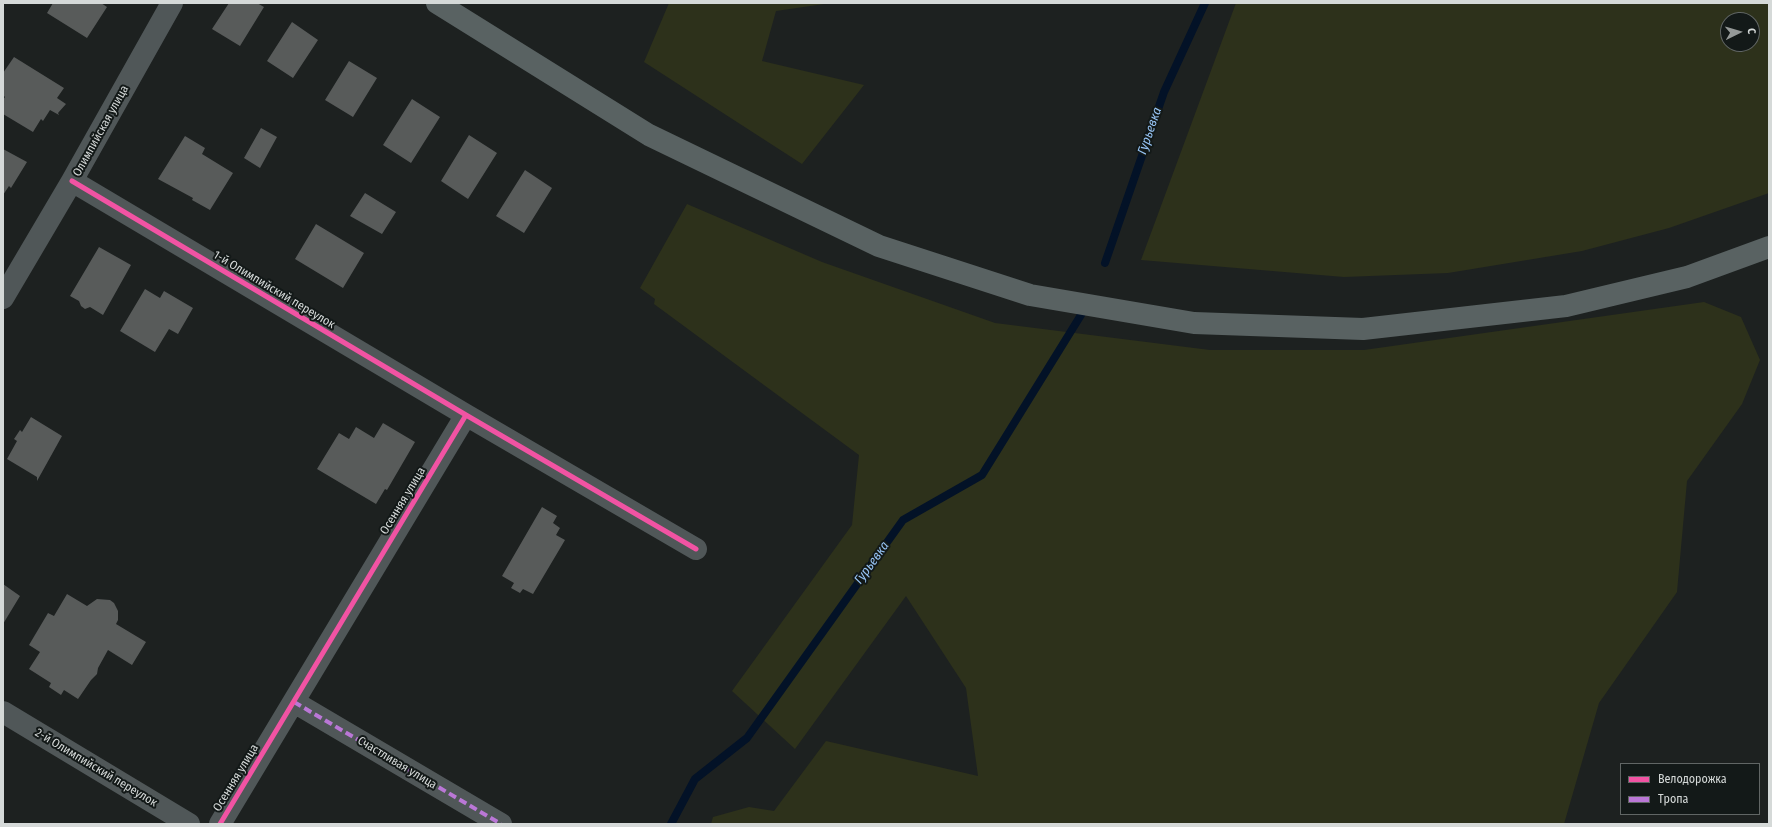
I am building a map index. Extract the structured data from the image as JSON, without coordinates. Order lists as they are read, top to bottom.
{
  "streets": {
    "street": [
      "Олимпийская улица",
      "1-й Олимпийский переулок",
      "Осенняя улица",
      "Счастливая улица",
      "2-й Олимпийский переулок"
    ]
  },
  "crossings": [
    ["Олимпийская улица", "1-й Олимпийский переулок"],
    ["1-й Олимпийский переулок", "Осенняя улица"],
    ["Осенняя улица", "Счастливая улица"]
  ],
  "water": ["Гурьевка"],
  "legend": ["Велодорожка", "Тропа"],
  "north": "right"
}
